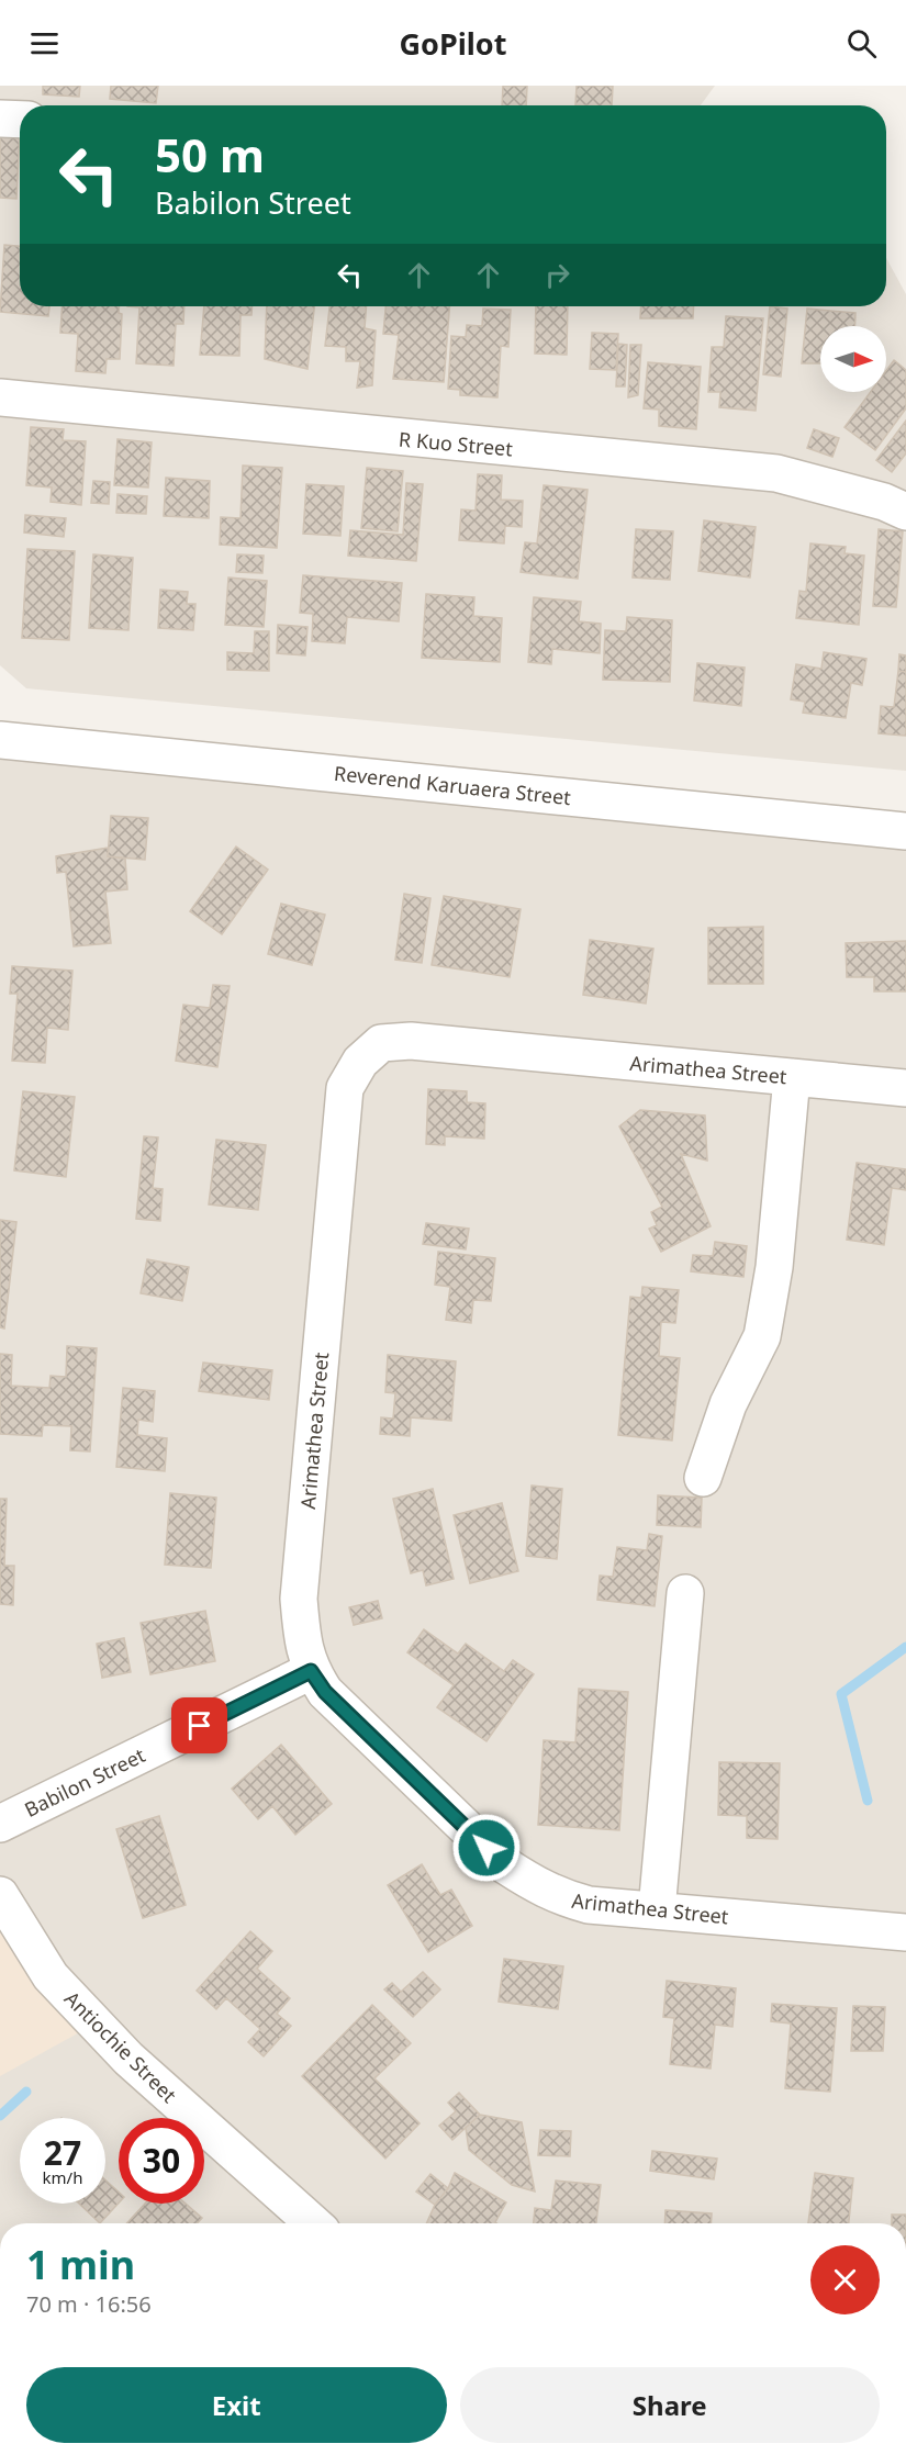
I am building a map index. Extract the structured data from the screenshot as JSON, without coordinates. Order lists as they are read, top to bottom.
{
  "streets": {
    "street": [
      "R Kuo Street",
      "Reverend Karuaera Street",
      "Arimathea Street",
      "Babilon Street",
      "Antiochie Street"
    ]
  },
  "crossings": [
    ["Arimathea Street", "Babilon Street"]
  ],
  "north": "right",
  "page": {
    "header": "GoPilot",
    "turn": ["50 m", "Babilon Street"],
    "speed": "27 km/h",
    "limit": "30",
    "heading": ["1 min", "70 m · 16:56"],
    "buttons": ["Exit", "Share"]
  }
}
